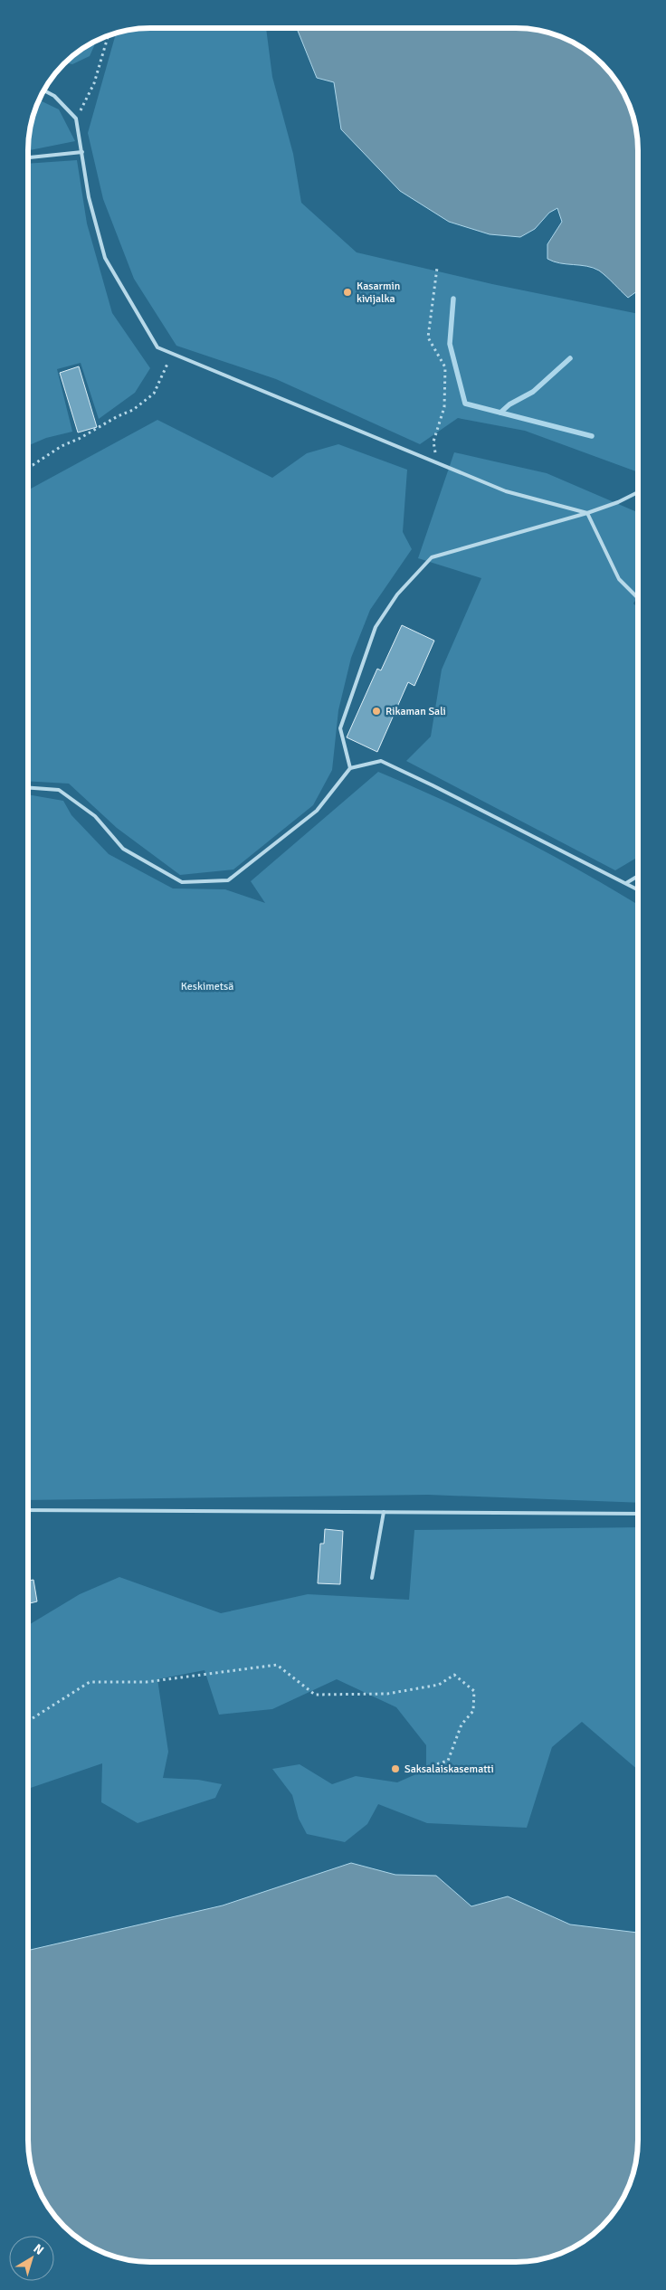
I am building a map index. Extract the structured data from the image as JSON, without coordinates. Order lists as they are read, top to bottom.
{
  "parks": ["Keskimetsä"],
  "places": ["Kasarmin kivijalka", "Rikaman Sali", "Saksalaiskasematti"],
  "north": "top right"
}
